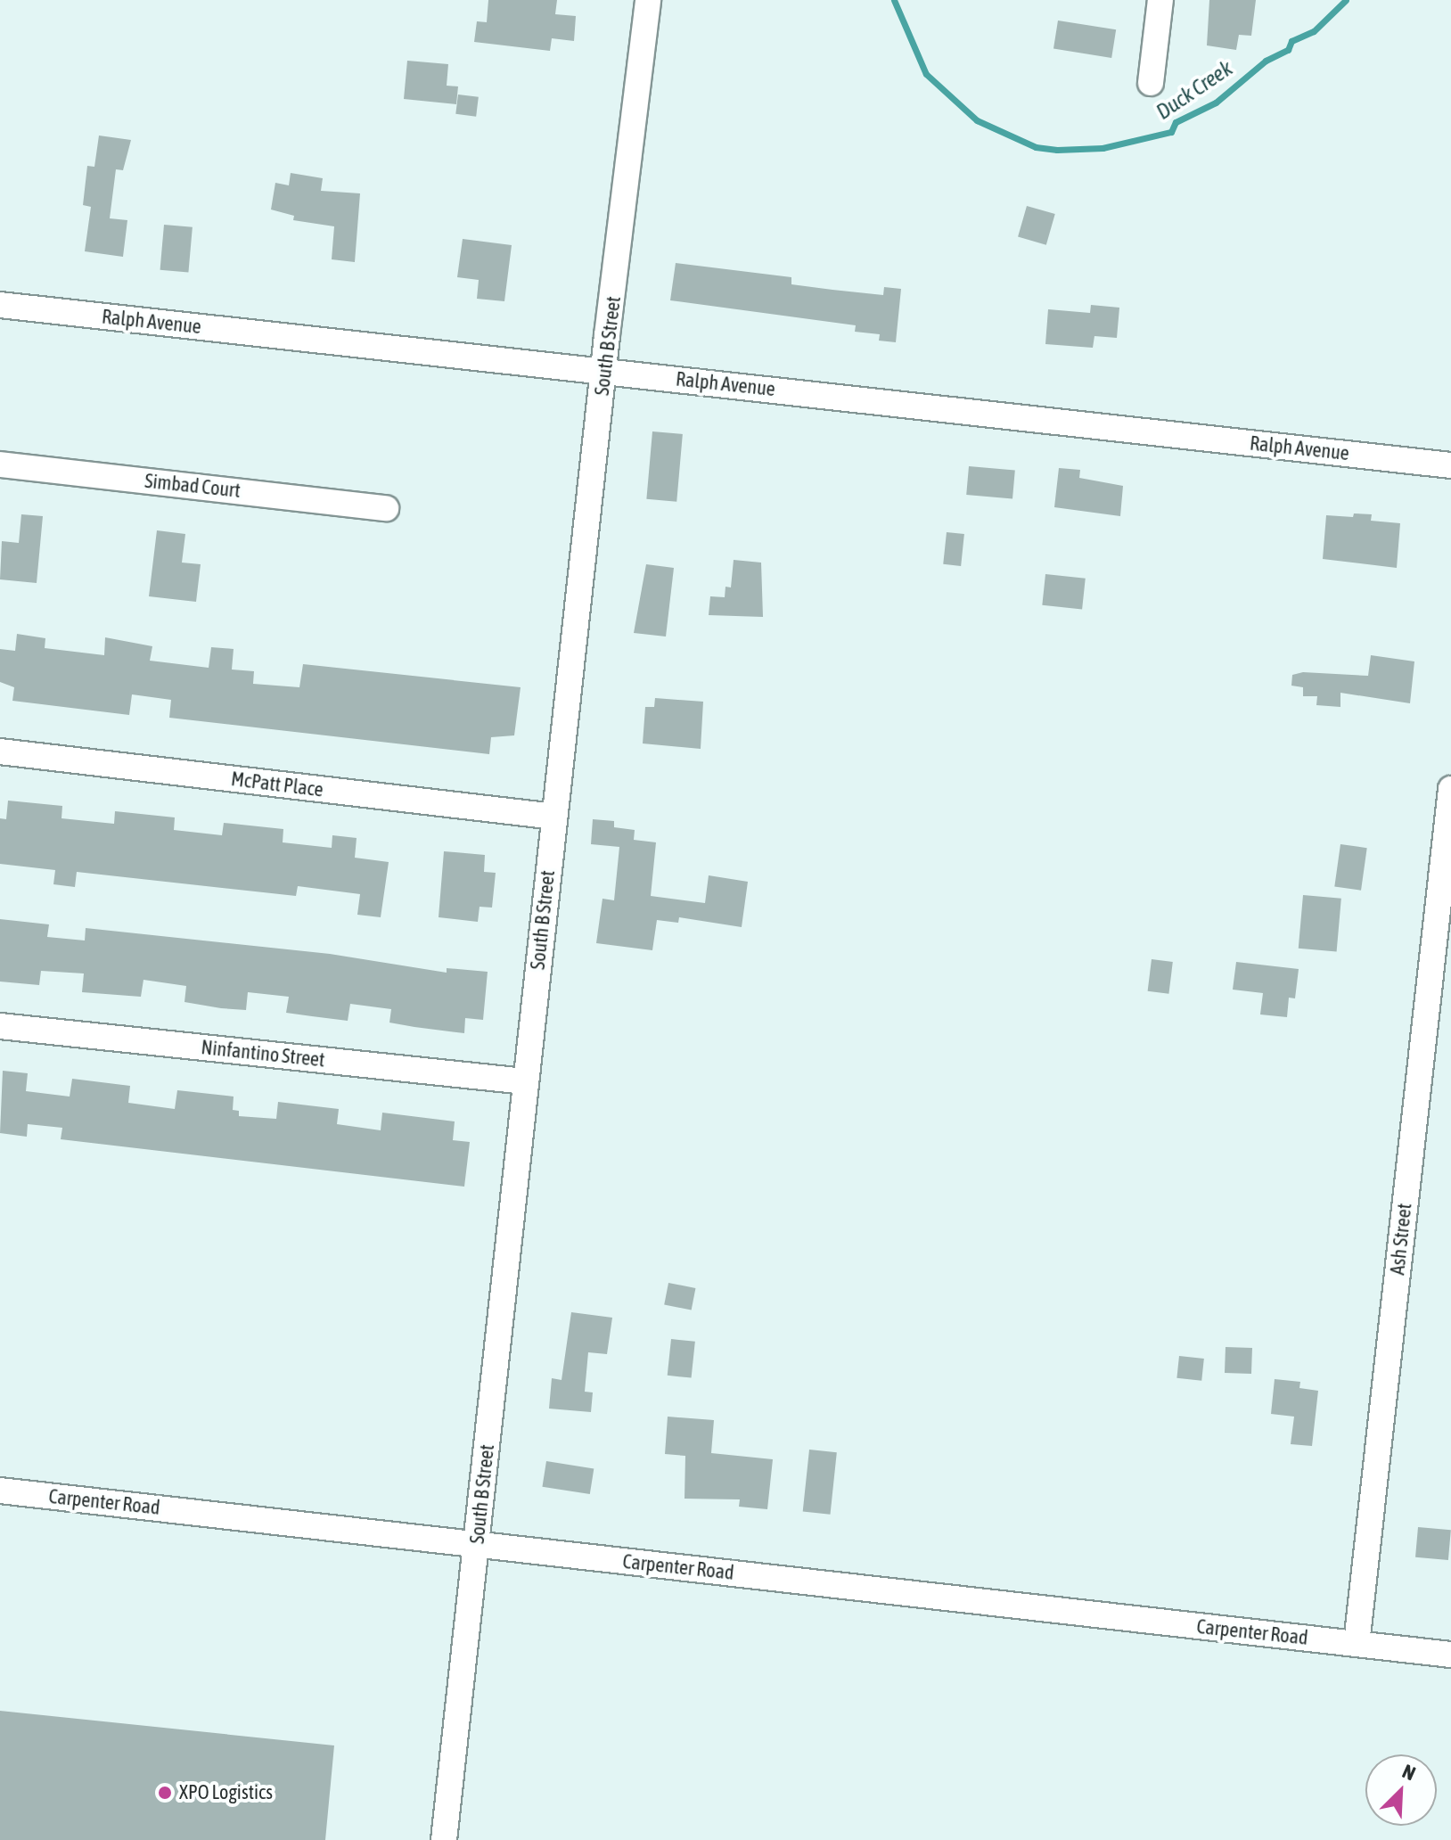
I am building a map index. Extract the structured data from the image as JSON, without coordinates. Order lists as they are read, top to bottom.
{
  "streets": {
    "street": [
      "Ralph Avenue",
      "South B Street",
      "Simbad Court",
      "McPatt Place",
      "Ninfantino Street",
      "Ash Street",
      "Carpenter Road"
    ]
  },
  "crossings": [
    ["Ralph Avenue", "South B Street"],
    ["South B Street", "McPatt Place"],
    ["South B Street", "Ninfantino Street"],
    ["South B Street", "Carpenter Road"],
    ["Ash Street", "Carpenter Road"]
  ],
  "water": ["Duck Creek"],
  "places": ["XPO Logistics"],
  "north": "top right"
}
